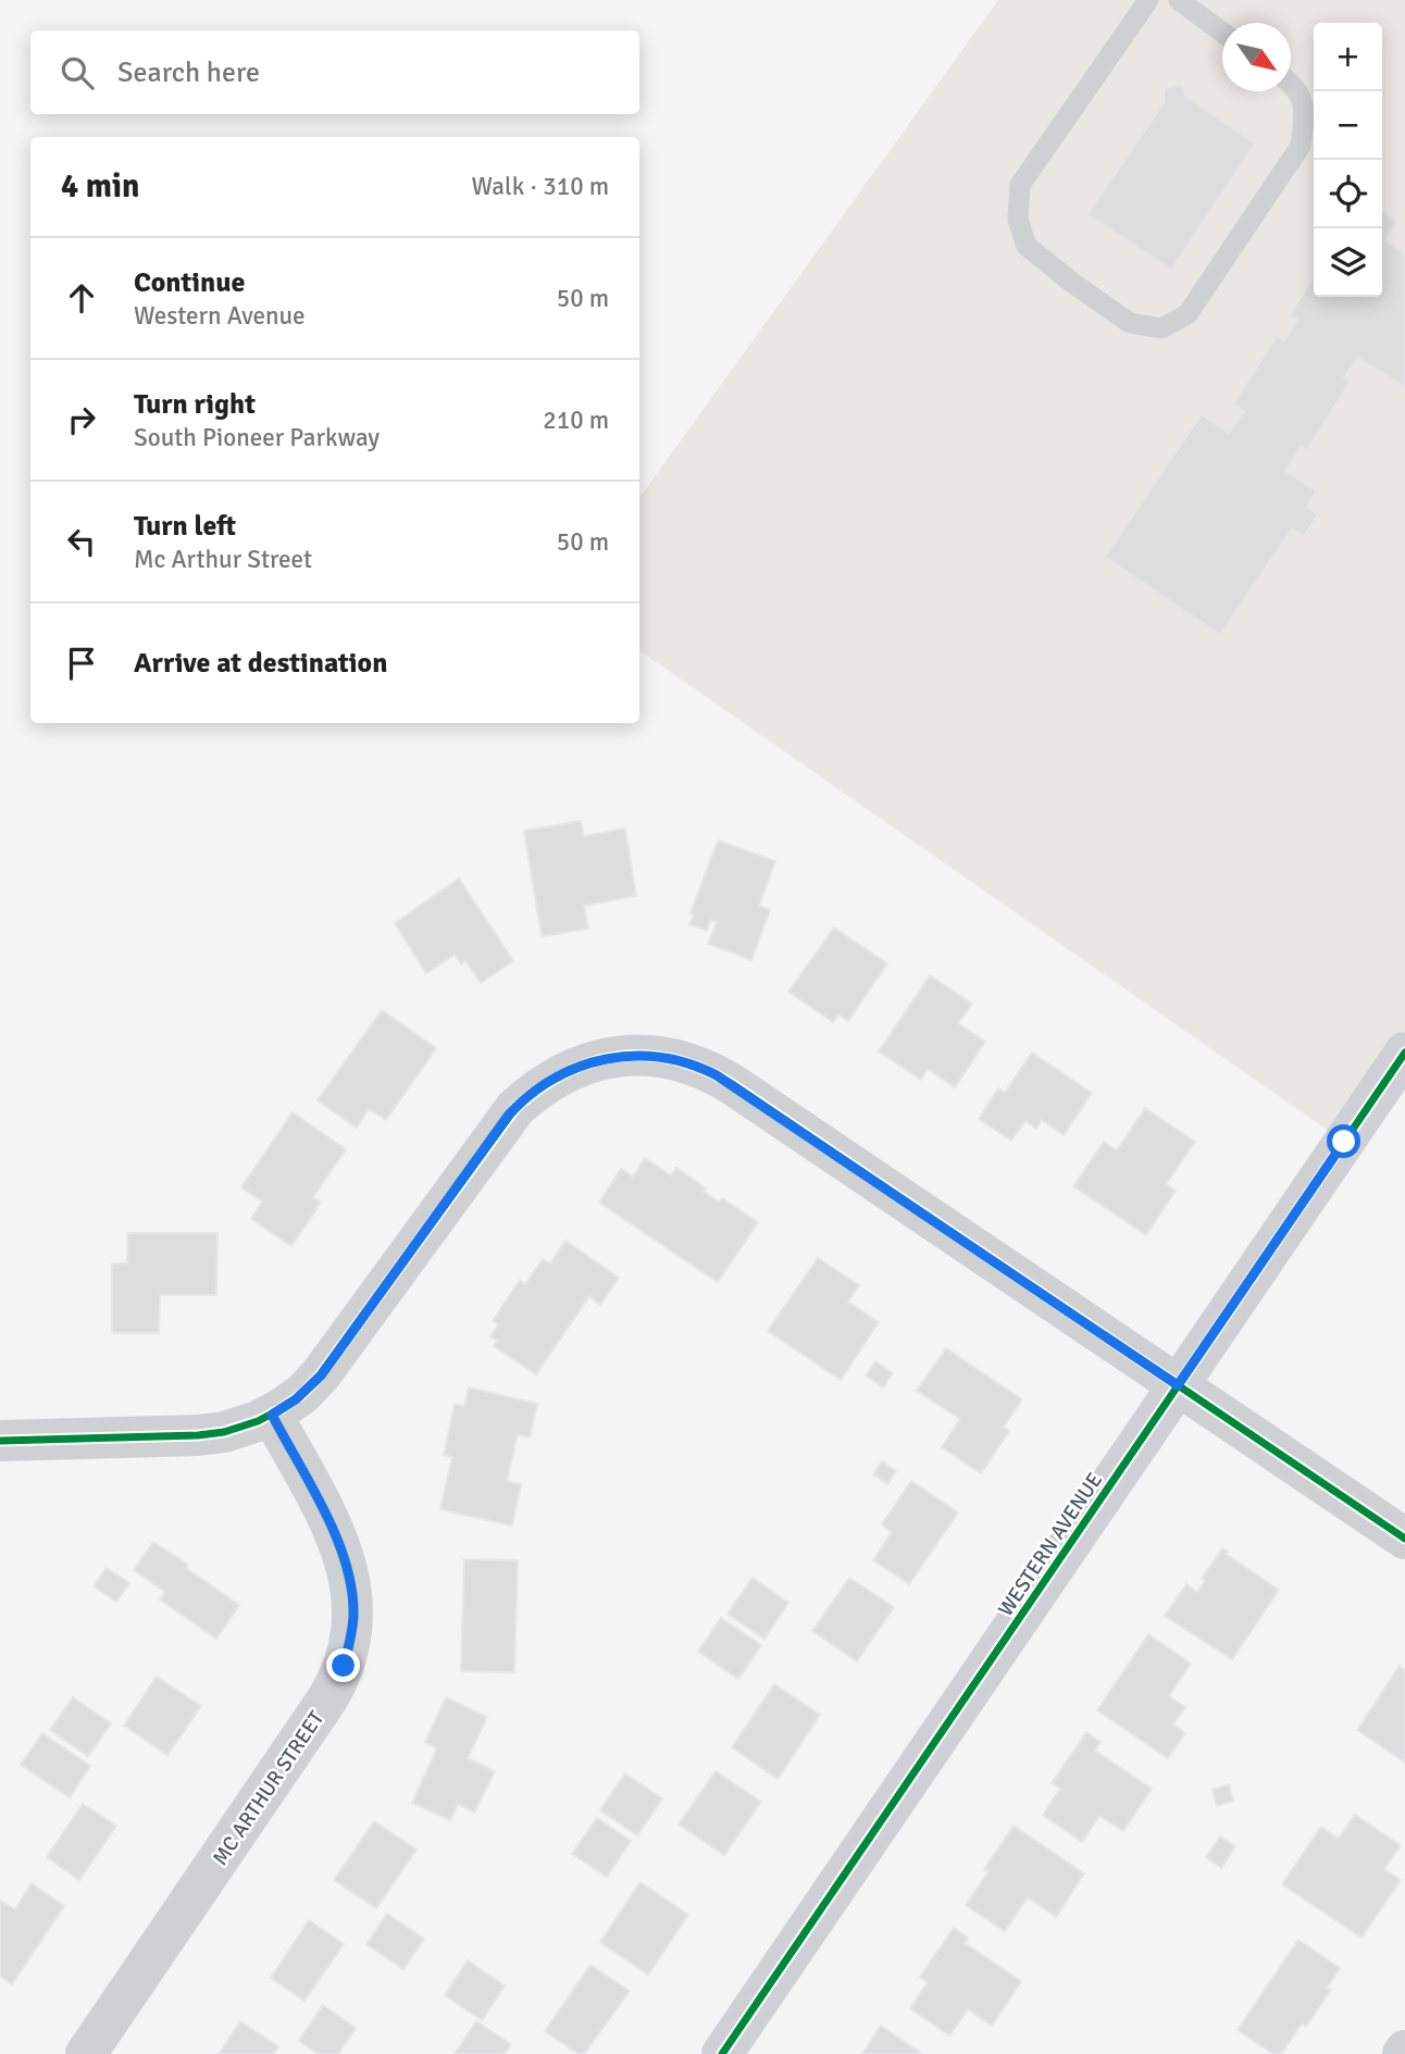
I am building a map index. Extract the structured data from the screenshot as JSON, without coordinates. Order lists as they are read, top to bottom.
{
  "streets": {
    "street": ["WESTERN AVENUE", "MC ARTHUR STREET"]
  },
  "north": "bottom right",
  "page": {
    "map_buttons": ["+", "−"],
    "search": "Search here",
    "heading": ["4 min", "Walk · 310 m"],
    "list": [
      ["Continue", "Western Avenue", "50 m"],
      ["Turn right", "South Pioneer Parkway", "210 m"],
      ["Turn left", "Mc Arthur Street", "50 m"],
      "Arrive at destination"
    ]
  }
}
